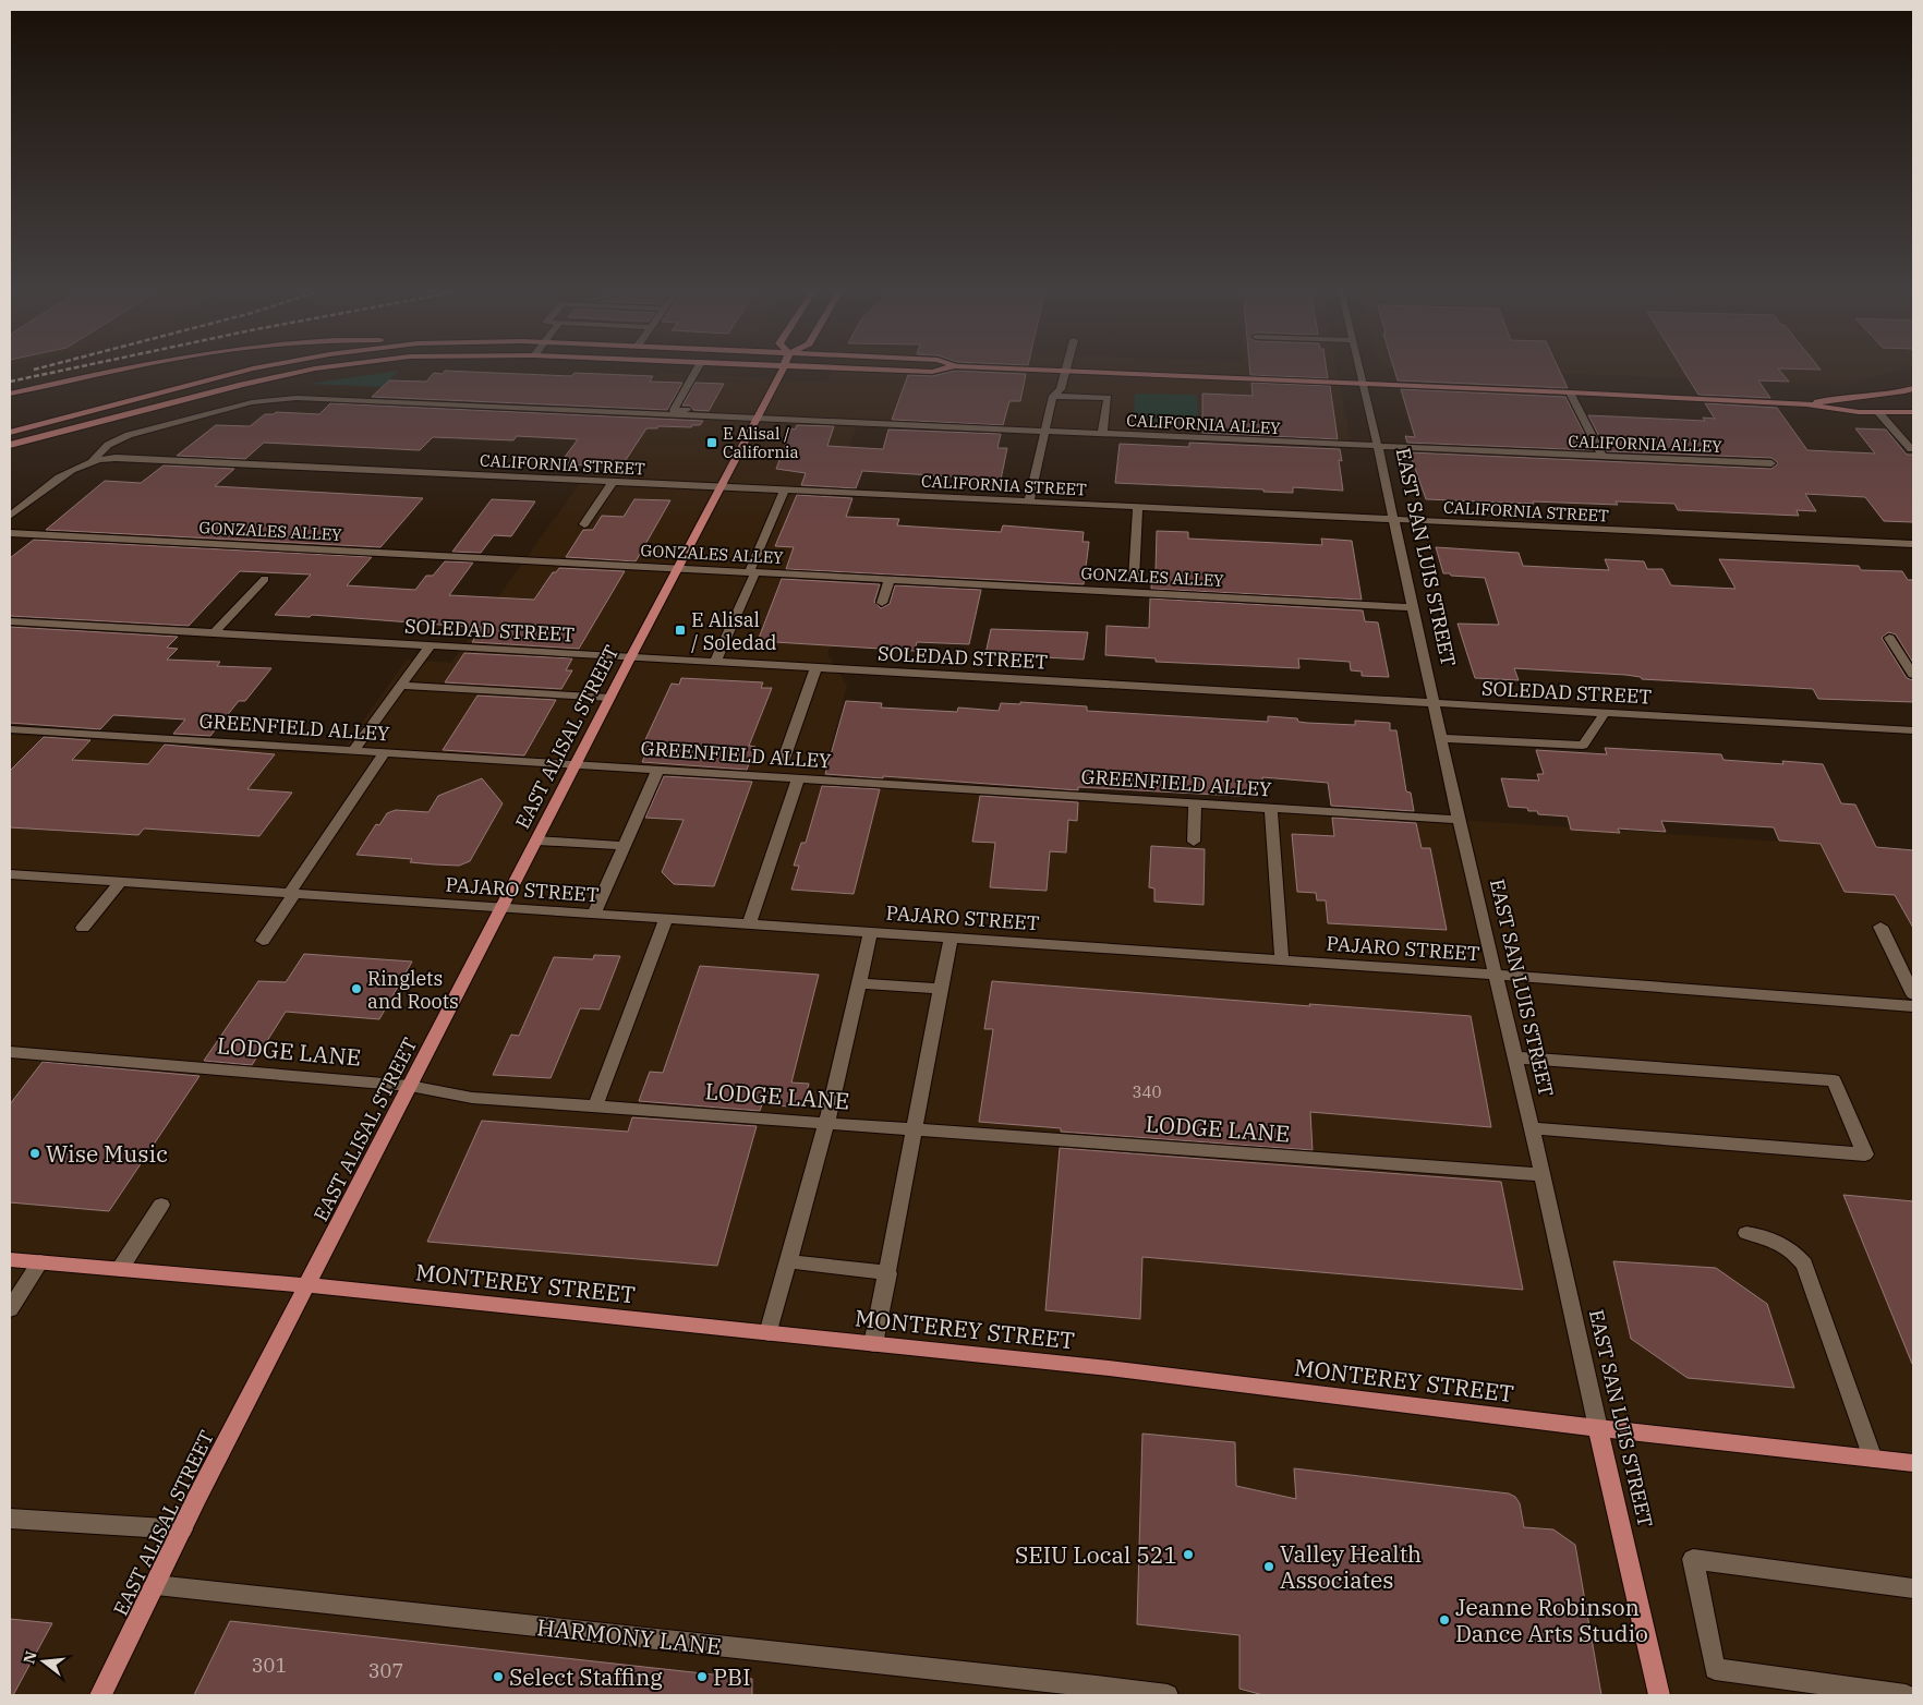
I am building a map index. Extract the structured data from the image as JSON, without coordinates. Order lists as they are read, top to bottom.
{
  "streets": {
    "main road": ["EAST SAN LUIS STREET", "EAST ALISAL STREET", "MONTEREY STREET"],
    "street": [
      "CALIFORNIA ALLEY",
      "CALIFORNIA STREET",
      "GONZALES ALLEY",
      "SOLEDAD STREET",
      "GREENFIELD ALLEY",
      "PAJARO STREET",
      "LODGE LANE",
      "HARMONY LANE"
    ]
  },
  "crossings": [
    ["CALIFORNIA ALLEY", "CALIFORNIA STREET"],
    ["CALIFORNIA ALLEY", "EAST SAN LUIS STREET"],
    ["CALIFORNIA ALLEY", "EAST ALISAL STREET"],
    ["CALIFORNIA STREET", "EAST SAN LUIS STREET"],
    ["CALIFORNIA STREET", "EAST ALISAL STREET"],
    ["GONZALES ALLEY", "EAST SAN LUIS STREET"],
    ["GONZALES ALLEY", "EAST ALISAL STREET"],
    ["EAST SAN LUIS STREET", "SOLEDAD STREET"],
    ["EAST SAN LUIS STREET", "GREENFIELD ALLEY"],
    ["EAST SAN LUIS STREET", "PAJARO STREET"],
    ["EAST SAN LUIS STREET", "LODGE LANE"],
    ["EAST SAN LUIS STREET", "MONTEREY STREET"],
    ["SOLEDAD STREET", "EAST ALISAL STREET"],
    ["GREENFIELD ALLEY", "EAST ALISAL STREET"],
    ["EAST ALISAL STREET", "PAJARO STREET"],
    ["EAST ALISAL STREET", "LODGE LANE"],
    ["EAST ALISAL STREET", "MONTEREY STREET"],
    ["EAST ALISAL STREET", "HARMONY LANE"]
  ],
  "places": {
    "transit": ["E Alisal / California", "E Alisal / Soledad"],
    "other": [
      "Ringlets and Roots",
      "Wise Music",
      "SEIU Local 521",
      "Valley Health Associates",
      "Jeanne Robinson Dance Arts Studio",
      "Select Staffing",
      "PBI"
    ]
  },
  "house_numbers": ["340", "301", "307"],
  "north": "left"
}
